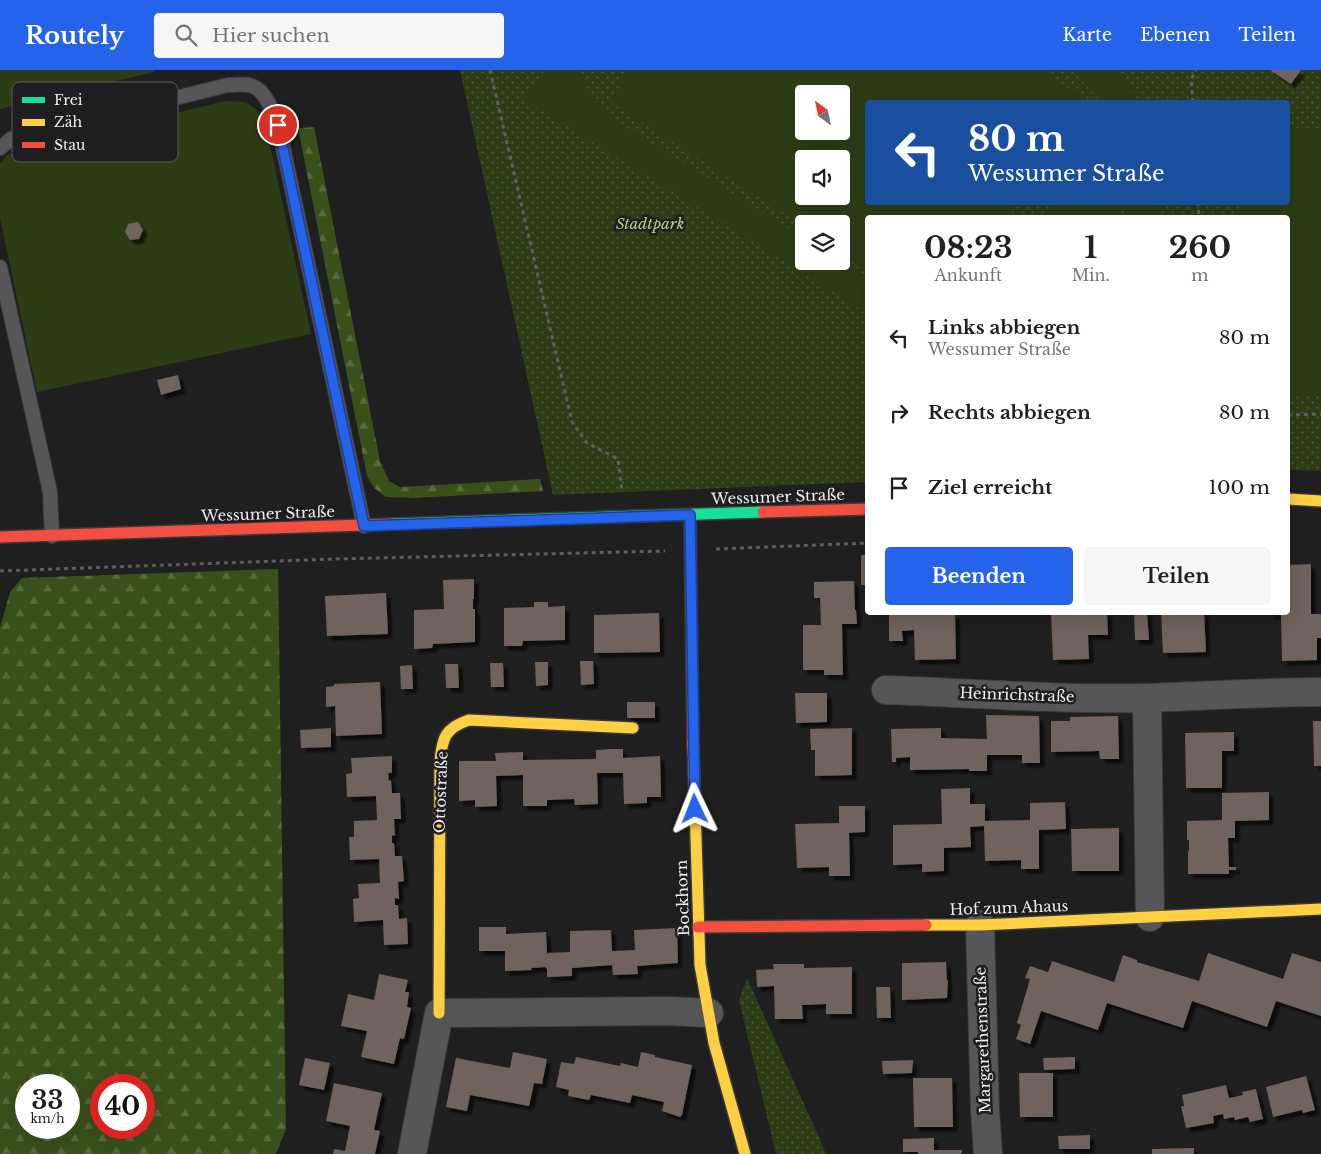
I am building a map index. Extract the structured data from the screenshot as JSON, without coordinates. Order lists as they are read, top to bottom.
{
  "streets": {
    "street": [
      "Wessumer Straße",
      "Heinrichstraße",
      "Ottostraße",
      "Bockhorn",
      "Hof zum Ahaus",
      "Margarethenstraße"
    ]
  },
  "crossings": [
    ["Wessumer Straße", "Bockhorn"],
    ["Bockhorn", "Hof zum Ahaus"],
    ["Hof zum Ahaus", "Margarethenstraße"]
  ],
  "parks": ["Stadtpark"],
  "legend": ["Frei", "Zäh", "Stau"],
  "north": "top left",
  "page": {
    "header": "Routely",
    "search": "Hier suchen",
    "nav": ["Karte", "Ebenen", "Teilen"],
    "turn": ["80 m", "Wessumer Straße"],
    "eta": [
      "08:23",
      "Ankunft",
      "1",
      "Min.",
      "260",
      "m"
    ],
    "list": [
      {
        "name": "Links abbiegen",
        "note": "Wessumer Straße",
        "value": "80 m"
      },
      {
        "name": "Rechts abbiegen",
        "value": "80 m"
      },
      {
        "name": "Ziel erreicht",
        "value": "100 m"
      }
    ],
    "buttons": ["Beenden", "Teilen"],
    "speed": "33 km/h",
    "limit": "40"
  }
}
